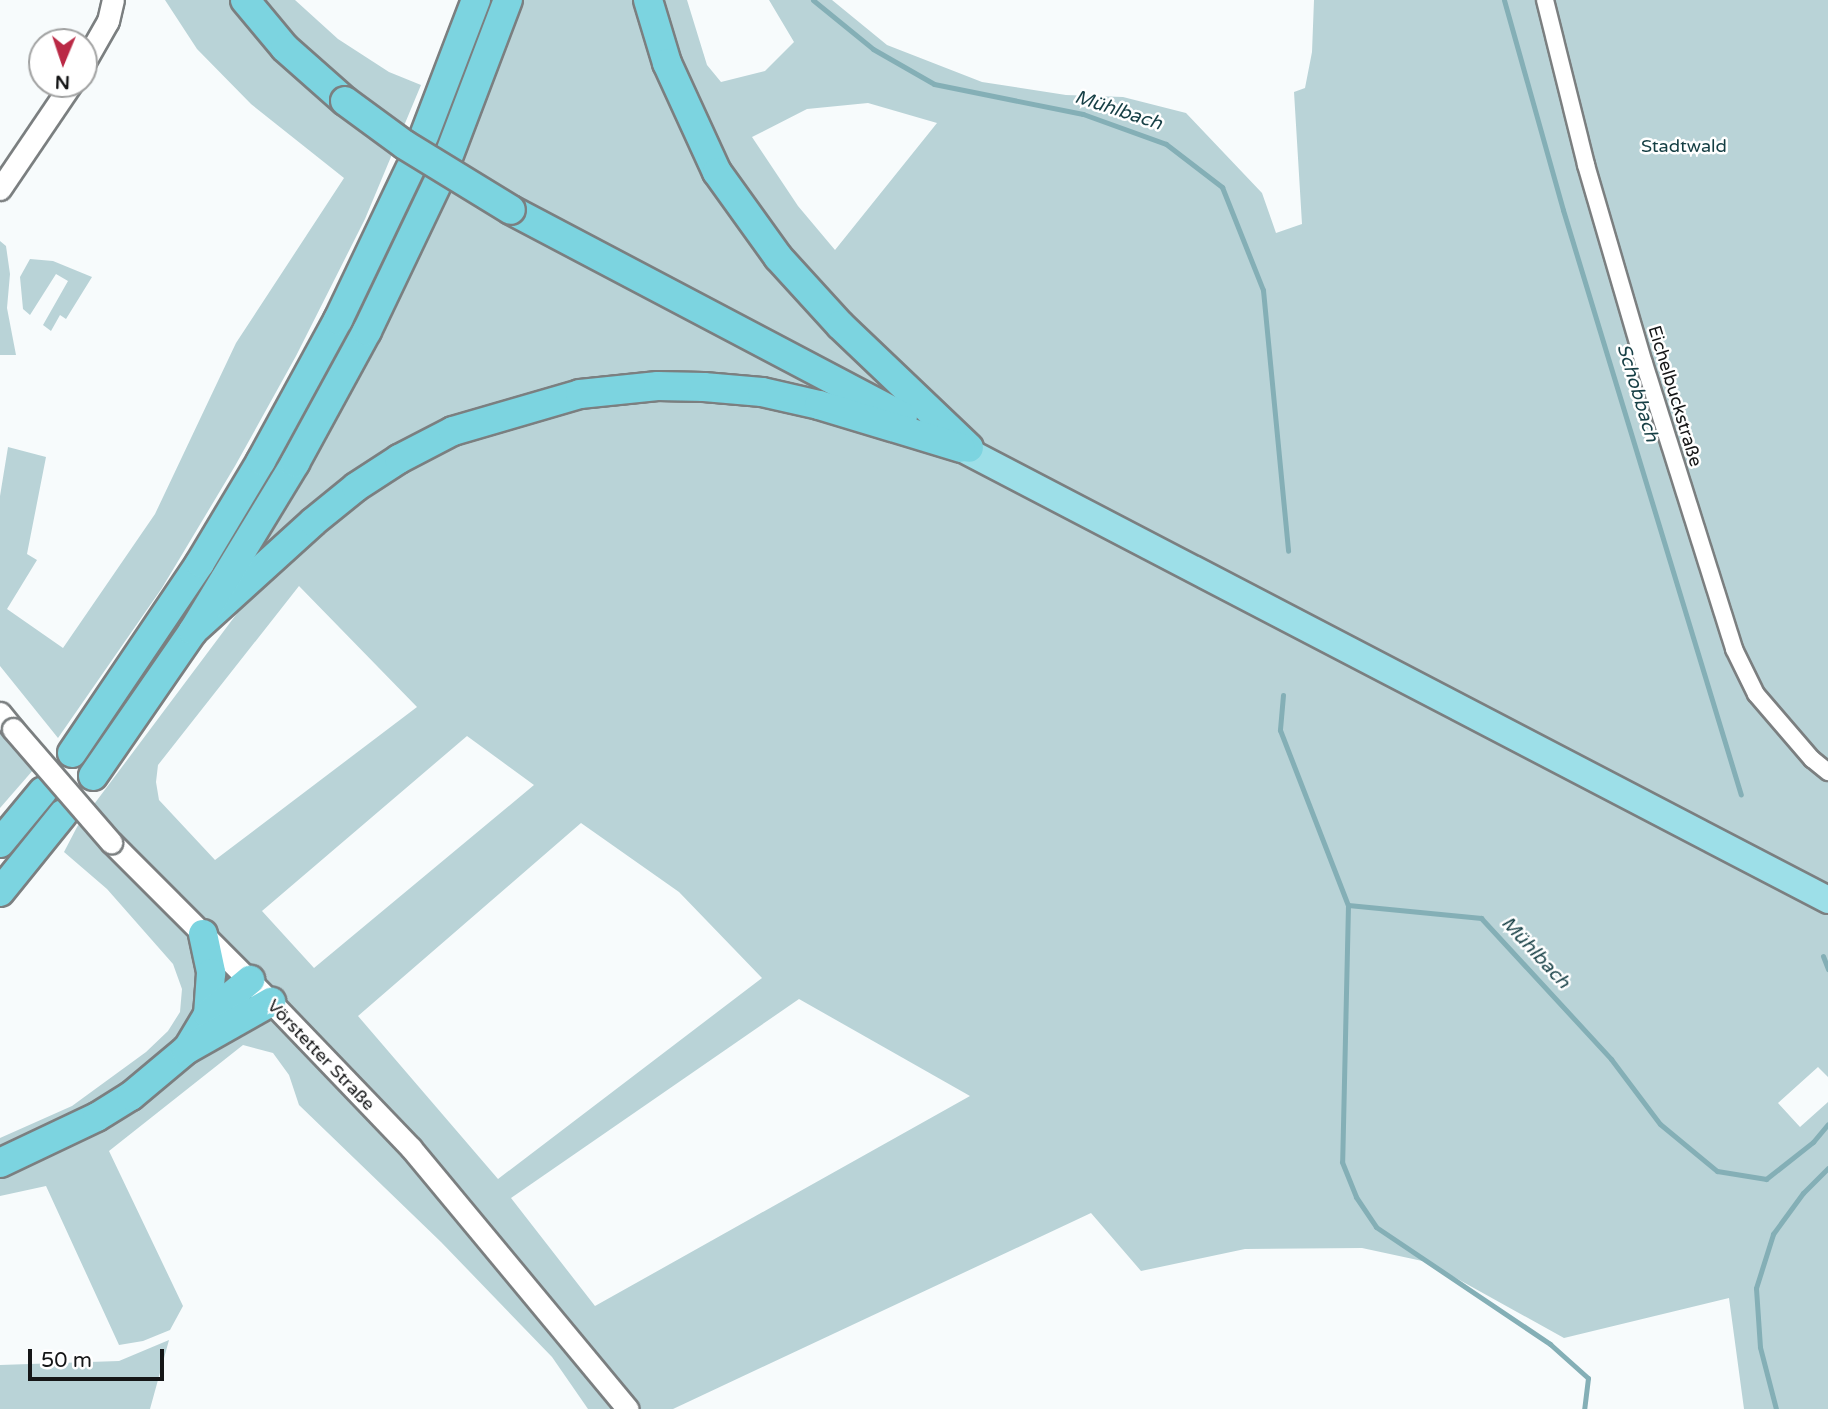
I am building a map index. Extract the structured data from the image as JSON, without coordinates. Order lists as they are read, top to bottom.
{
  "streets": {
    "street": ["Eichelbuckstraße", "Vörstetter Straße"]
  },
  "water": ["Mühlbach", "Schobbach"],
  "parks": ["Stadtwald"],
  "scale_bar": "50 m",
  "north": "bottom"
}
